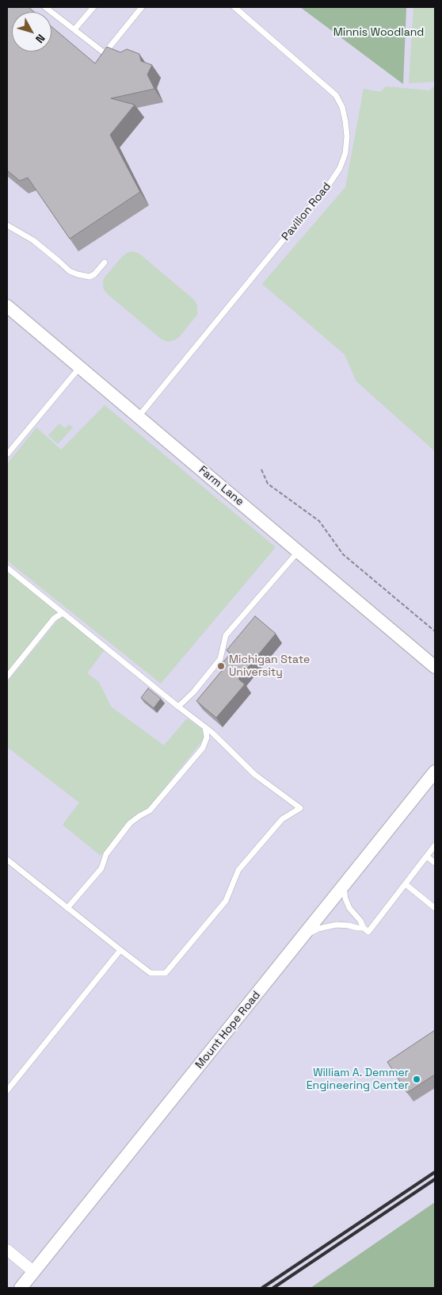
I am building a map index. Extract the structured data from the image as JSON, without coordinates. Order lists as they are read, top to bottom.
{
  "streets": {
    "street": ["Farm Lane", "Mount Hope Road"],
    "lane": ["Pavilion Road"]
  },
  "crossings": [
    ["Pavilion Road", "Farm Lane"]
  ],
  "parks": ["Minnis Woodland"],
  "places": ["Michigan State University", "William A. Demmer Engineering Center"],
  "north": "bottom right"
}
